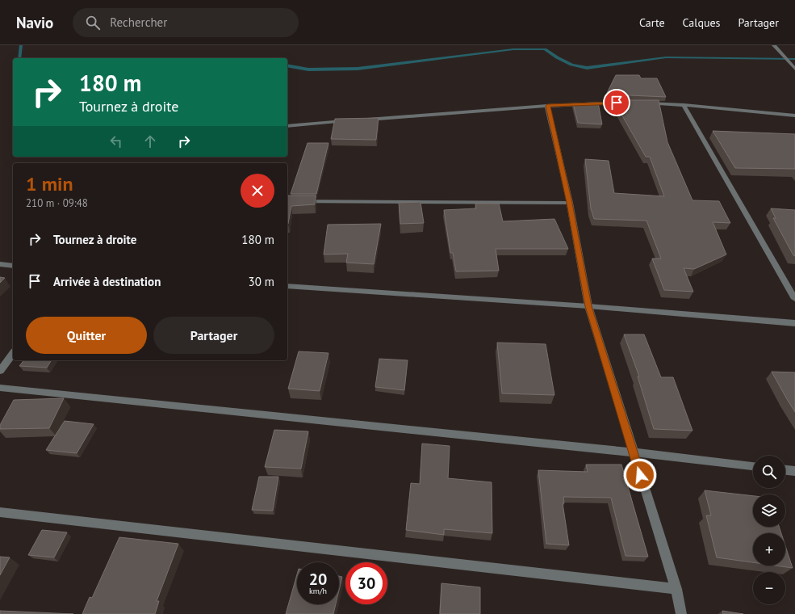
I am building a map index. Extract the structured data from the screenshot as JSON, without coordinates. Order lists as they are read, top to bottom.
{
  "page": {
    "header": "Navio",
    "search": "Rechercher",
    "nav": ["Carte", "Calques", "Partager"],
    "turn": ["180 m", "Tournez à droite"],
    "heading": ["1 min", "210 m · 09:48"],
    "list": [
      {
        "name": "Tournez à droite",
        "value": "180 m"
      },
      {
        "name": "Arrivée à destination",
        "value": "30 m"
      }
    ],
    "buttons": ["Quitter", "Partager"],
    "map_buttons": ["+", "−"],
    "speed": "20 km/h",
    "limit": "30"
  }
}
